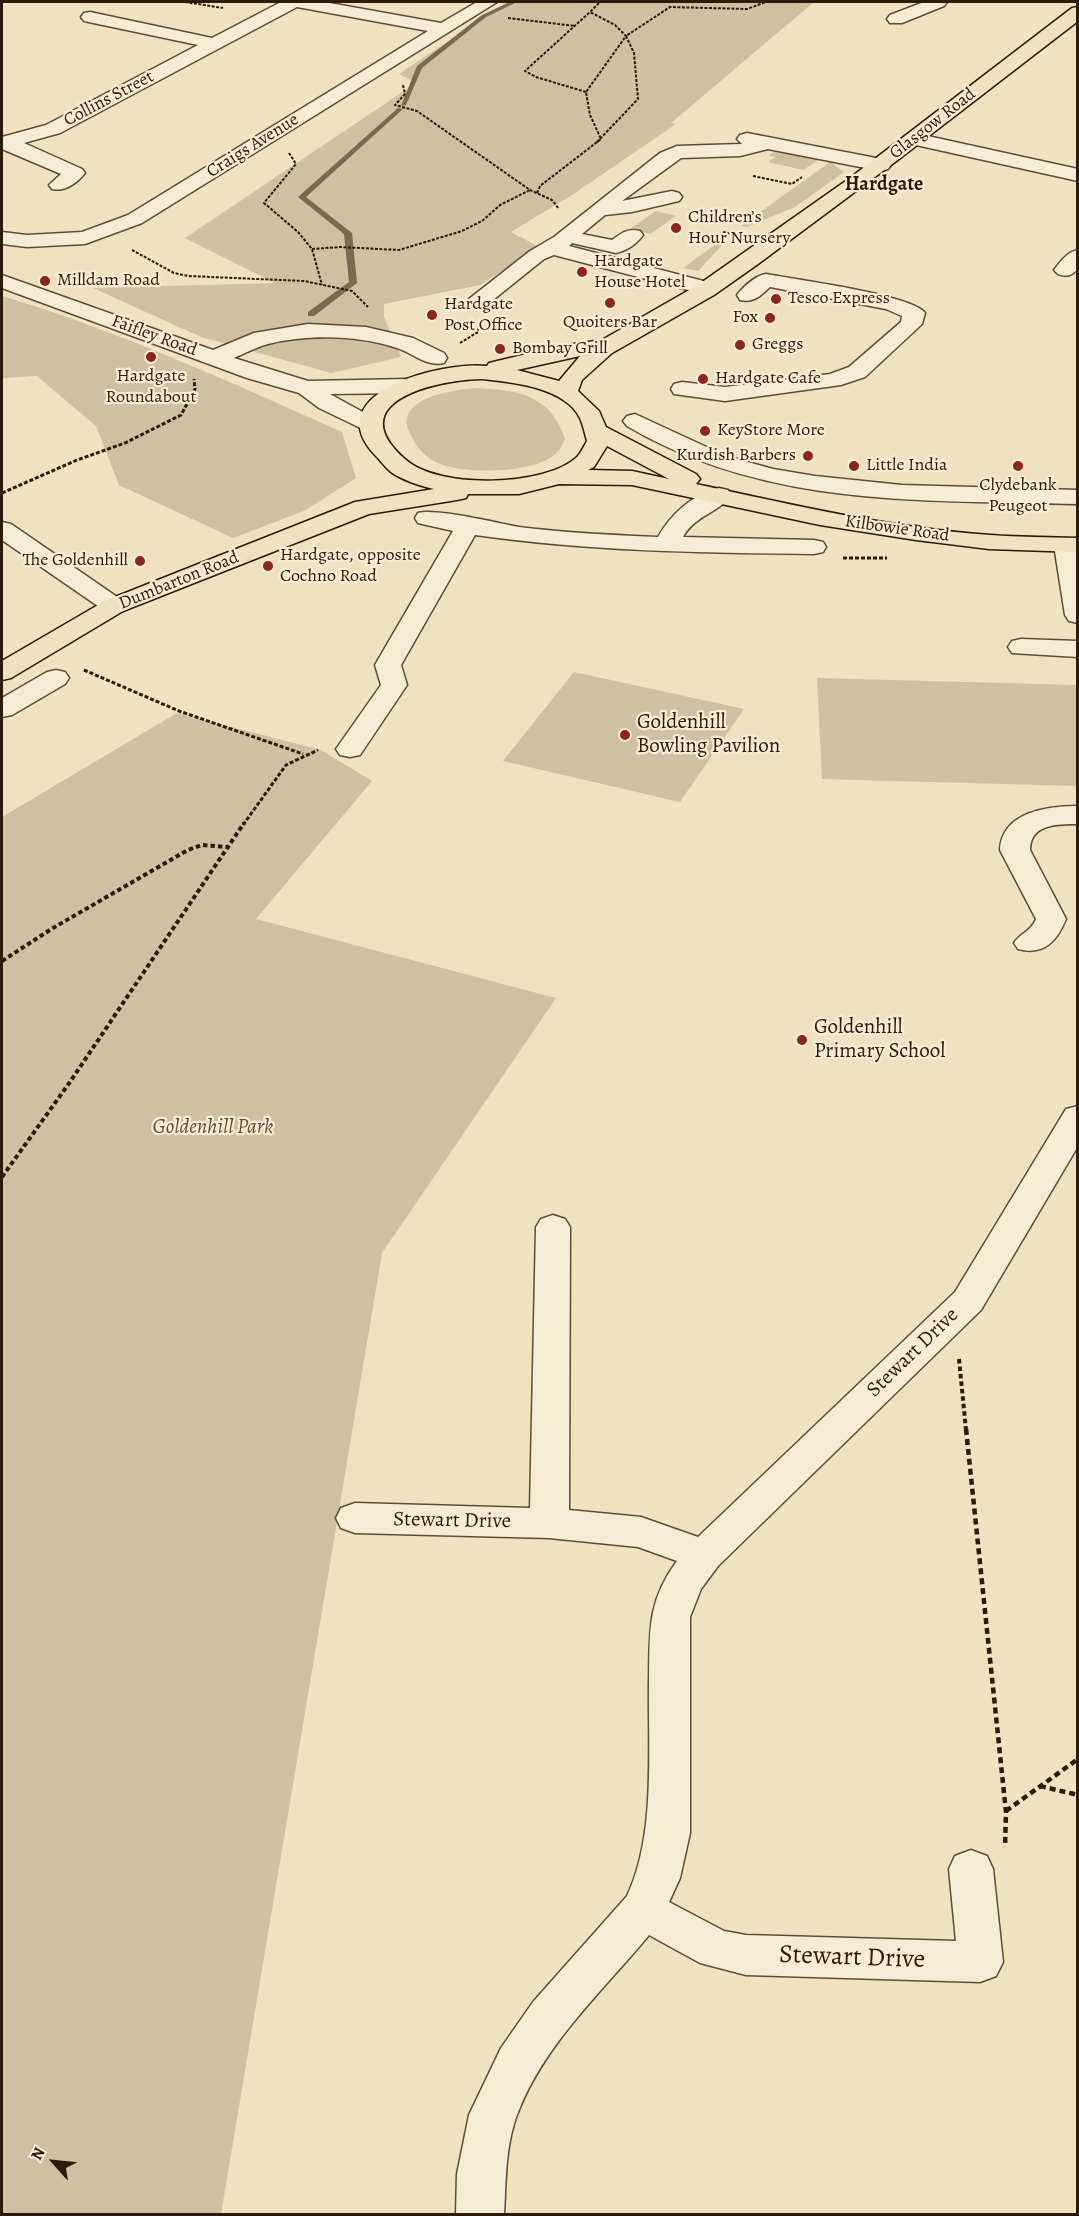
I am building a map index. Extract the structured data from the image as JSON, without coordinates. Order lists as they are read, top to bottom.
{
  "streets": {
    "main road": ["Glasgow Road", "Kilbowie Road", "Dumbarton Road"],
    "street": [
      "Collins Street",
      "Craigs Avenue",
      "Faifley Road",
      "Stewart Drive"
    ]
  },
  "districts": ["Hardgate"],
  "parks": ["Goldenhill Park"],
  "places": [
    "Children’s Hour Nursery",
    "Hardgate House Hotel",
    "Milldam Road",
    "Tesco Express",
    "Quoiters Bar",
    "Hardgate Post Office",
    "Fox",
    "Greggs",
    "Bombay Grill",
    "Hardgate Roundabout",
    "Hardgate Cafe",
    "KeyStore More",
    "Kurdish Barbers",
    "Little India",
    "Clydebank Peugeot",
    "The Goldenhill",
    "Hardgate, opposite Cochno Road",
    "Goldenhill Bowling Pavilion",
    "Goldenhill Primary School"
  ],
  "north": "top left"
}
